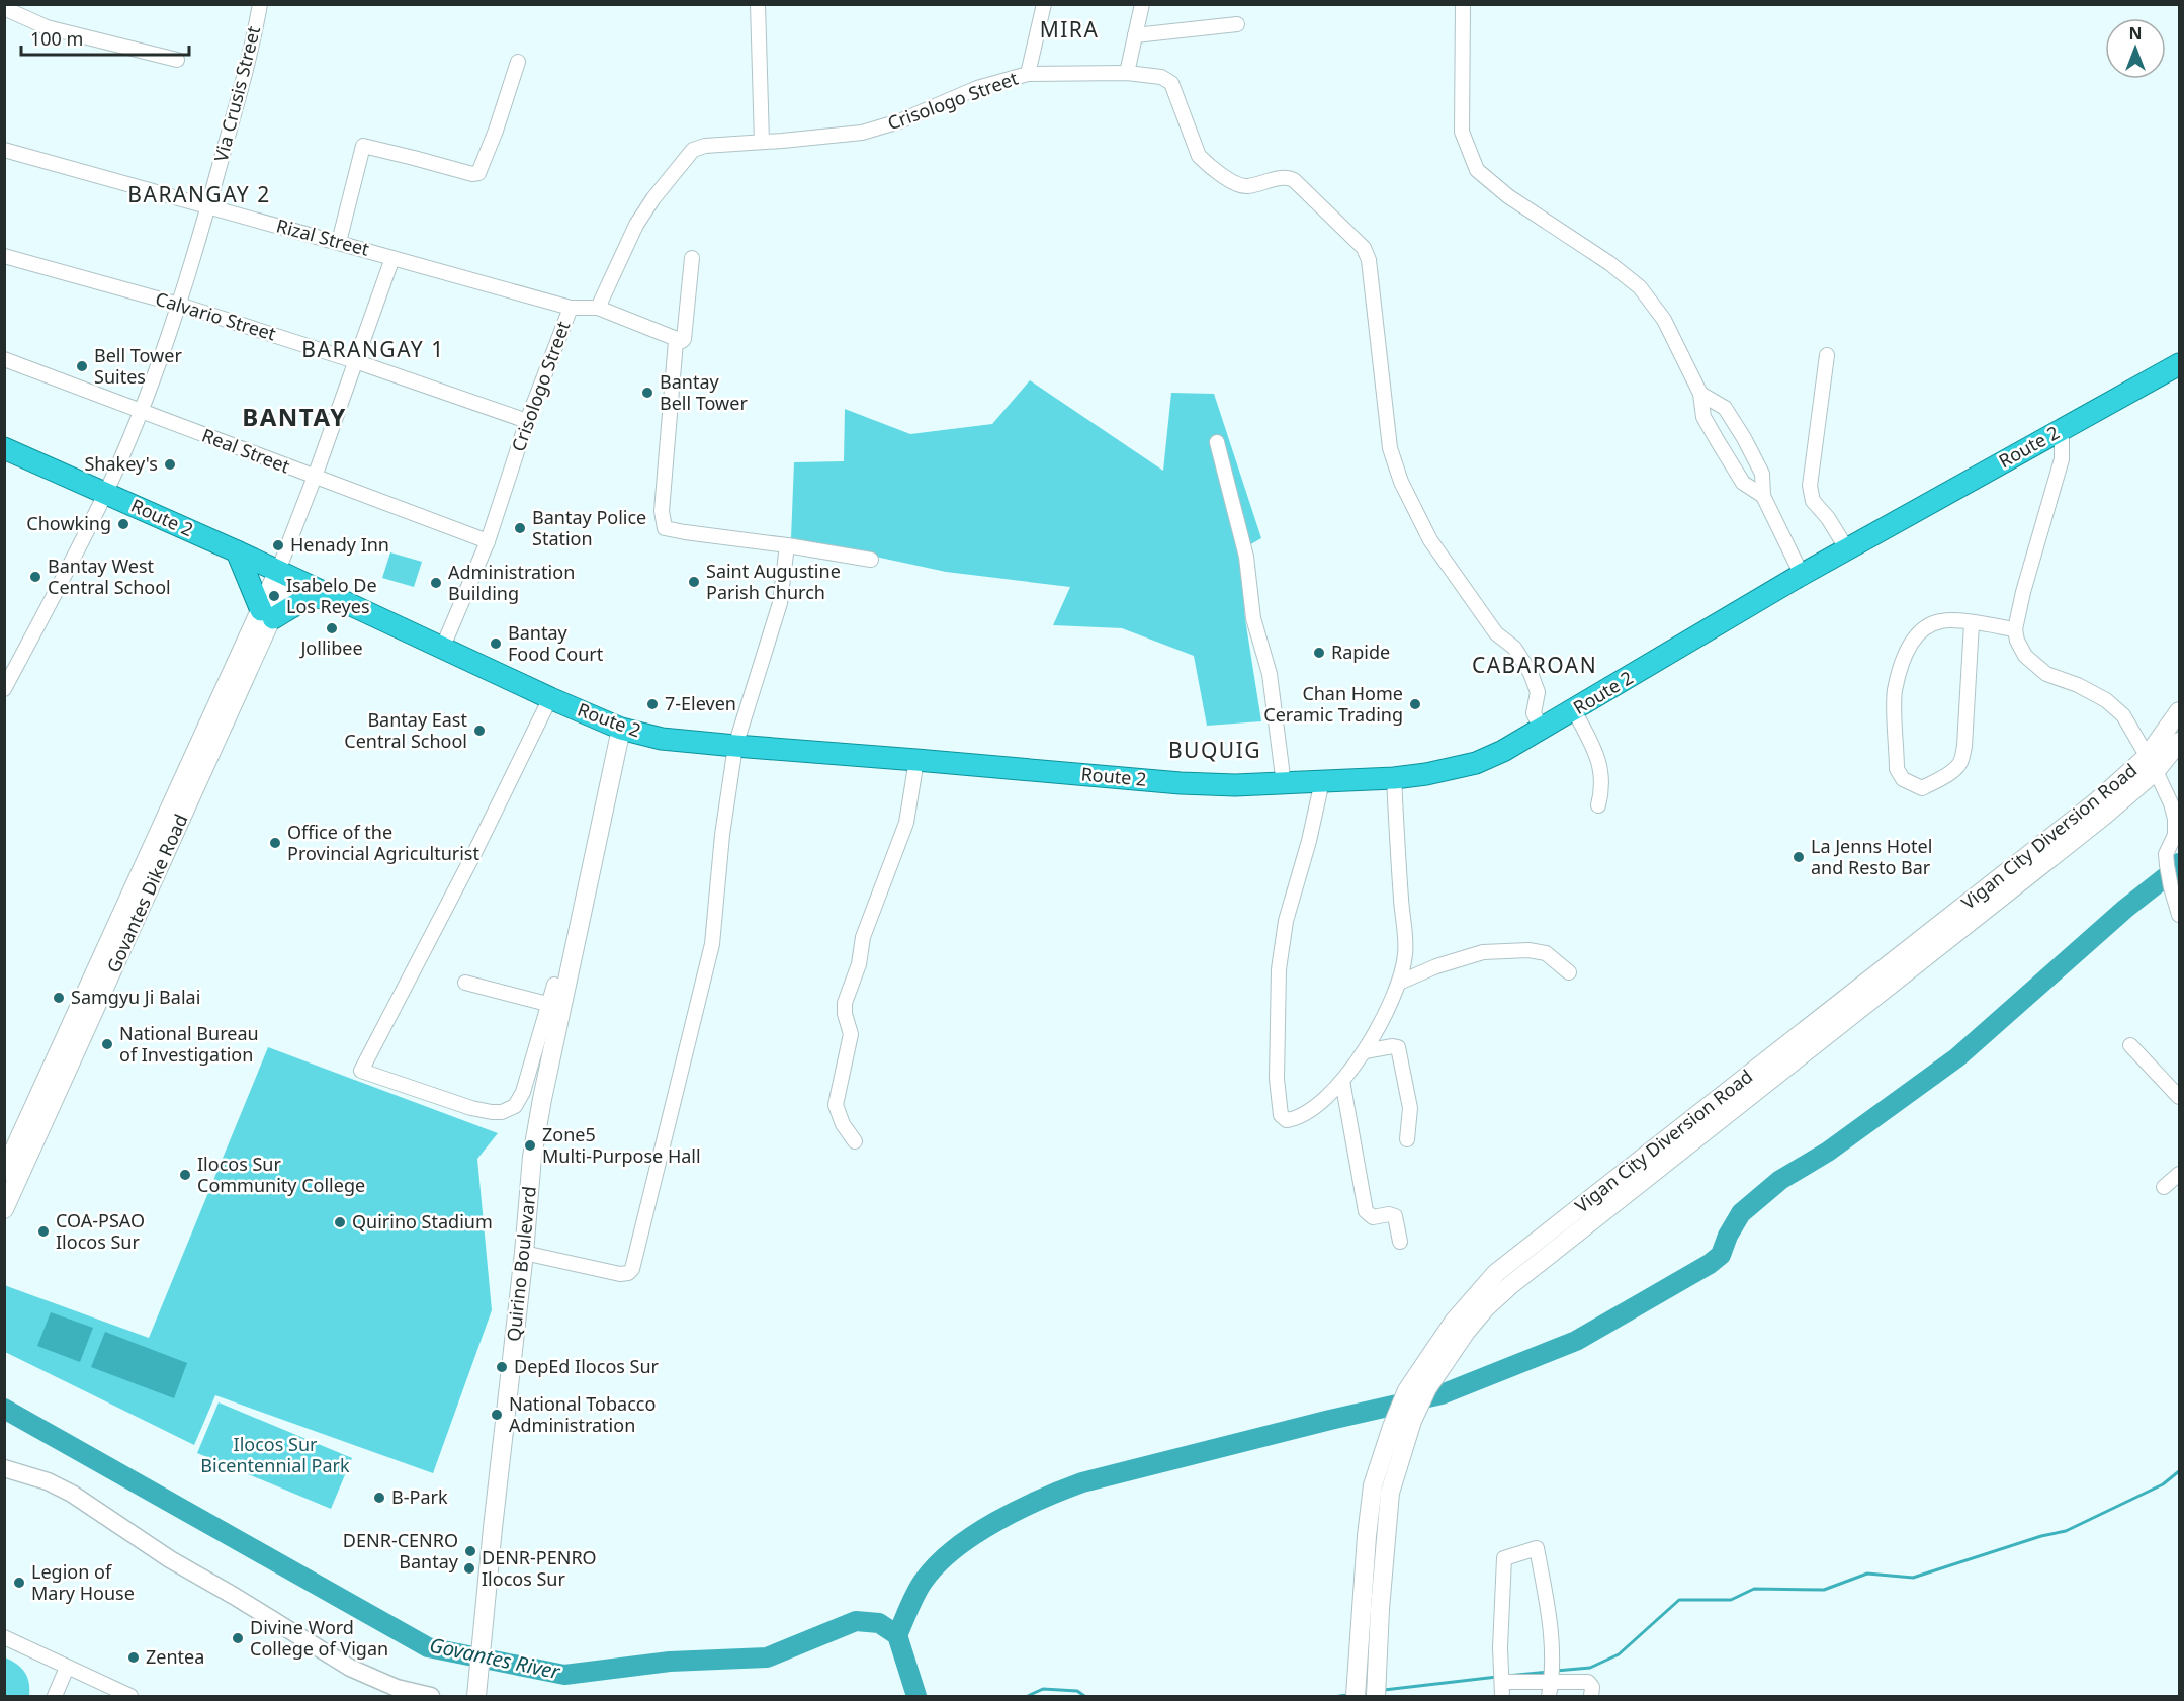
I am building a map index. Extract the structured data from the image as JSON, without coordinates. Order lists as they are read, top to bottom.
{
  "streets": {
    "highway": ["Route 2"],
    "main road": ["Vigan City Diversion Road", "Govantes Dike Road", "Quirino Boulevard"],
    "street": [
      "Via Crusis Street",
      "Crisologo Street",
      "Rizal Street",
      "Calvario Street",
      "Real Street"
    ]
  },
  "crossings": [
    ["Via Crusis Street", "Rizal Street"],
    ["Via Crusis Street", "Calvario Street"],
    ["Via Crusis Street", "Route 2"],
    ["Via Crusis Street", "Real Street"],
    ["Crisologo Street", "Rizal Street"],
    ["Crisologo Street", "Calvario Street"],
    ["Crisologo Street", "Route 2"],
    ["Crisologo Street", "Real Street"],
    ["Route 2", "Govantes Dike Road"],
    ["Route 2", "Quirino Boulevard"]
  ],
  "districts": [
    "MIRA",
    "BARANGAY 2",
    "BARANGAY 1",
    "BANTAY",
    "CABAROAN",
    "BUQUIG"
  ],
  "water": ["Govantes River"],
  "parks": ["Ilocos Sur Bicentennial Park"],
  "places": [
    "Bell Tower Suites",
    "Bantay Bell Tower",
    "Shakey's",
    "Chowking",
    "Bantay Police Station",
    "Henady Inn",
    "Bantay West Central School",
    "Saint Augustine Parish Church",
    "Administration Building",
    "Isabelo De Los Reyes",
    "Jollibee",
    "Bantay Food Court",
    "Rapide",
    "7-Eleven",
    "Chan Home Ceramic Trading",
    "Bantay East Central School",
    "Office of the Provincial Agriculturist",
    "La Jenns Hotel and Resto Bar",
    "Samgyu Ji Balai",
    "National Bureau of Investigation",
    "Zone5 Multi-Purpose Hall",
    "Ilocos Sur Community College",
    "Quirino Stadium",
    "COA-PSAO Ilocos Sur",
    "DepEd Ilocos Sur",
    "National Tobacco Administration",
    "B-Park",
    "DENR-CENRO Bantay",
    "DENR-PENRO Ilocos Sur",
    "Legion of Mary House",
    "Divine Word College of Vigan",
    "Zentea"
  ],
  "scale_bar": "100 m",
  "north": "top"
}
